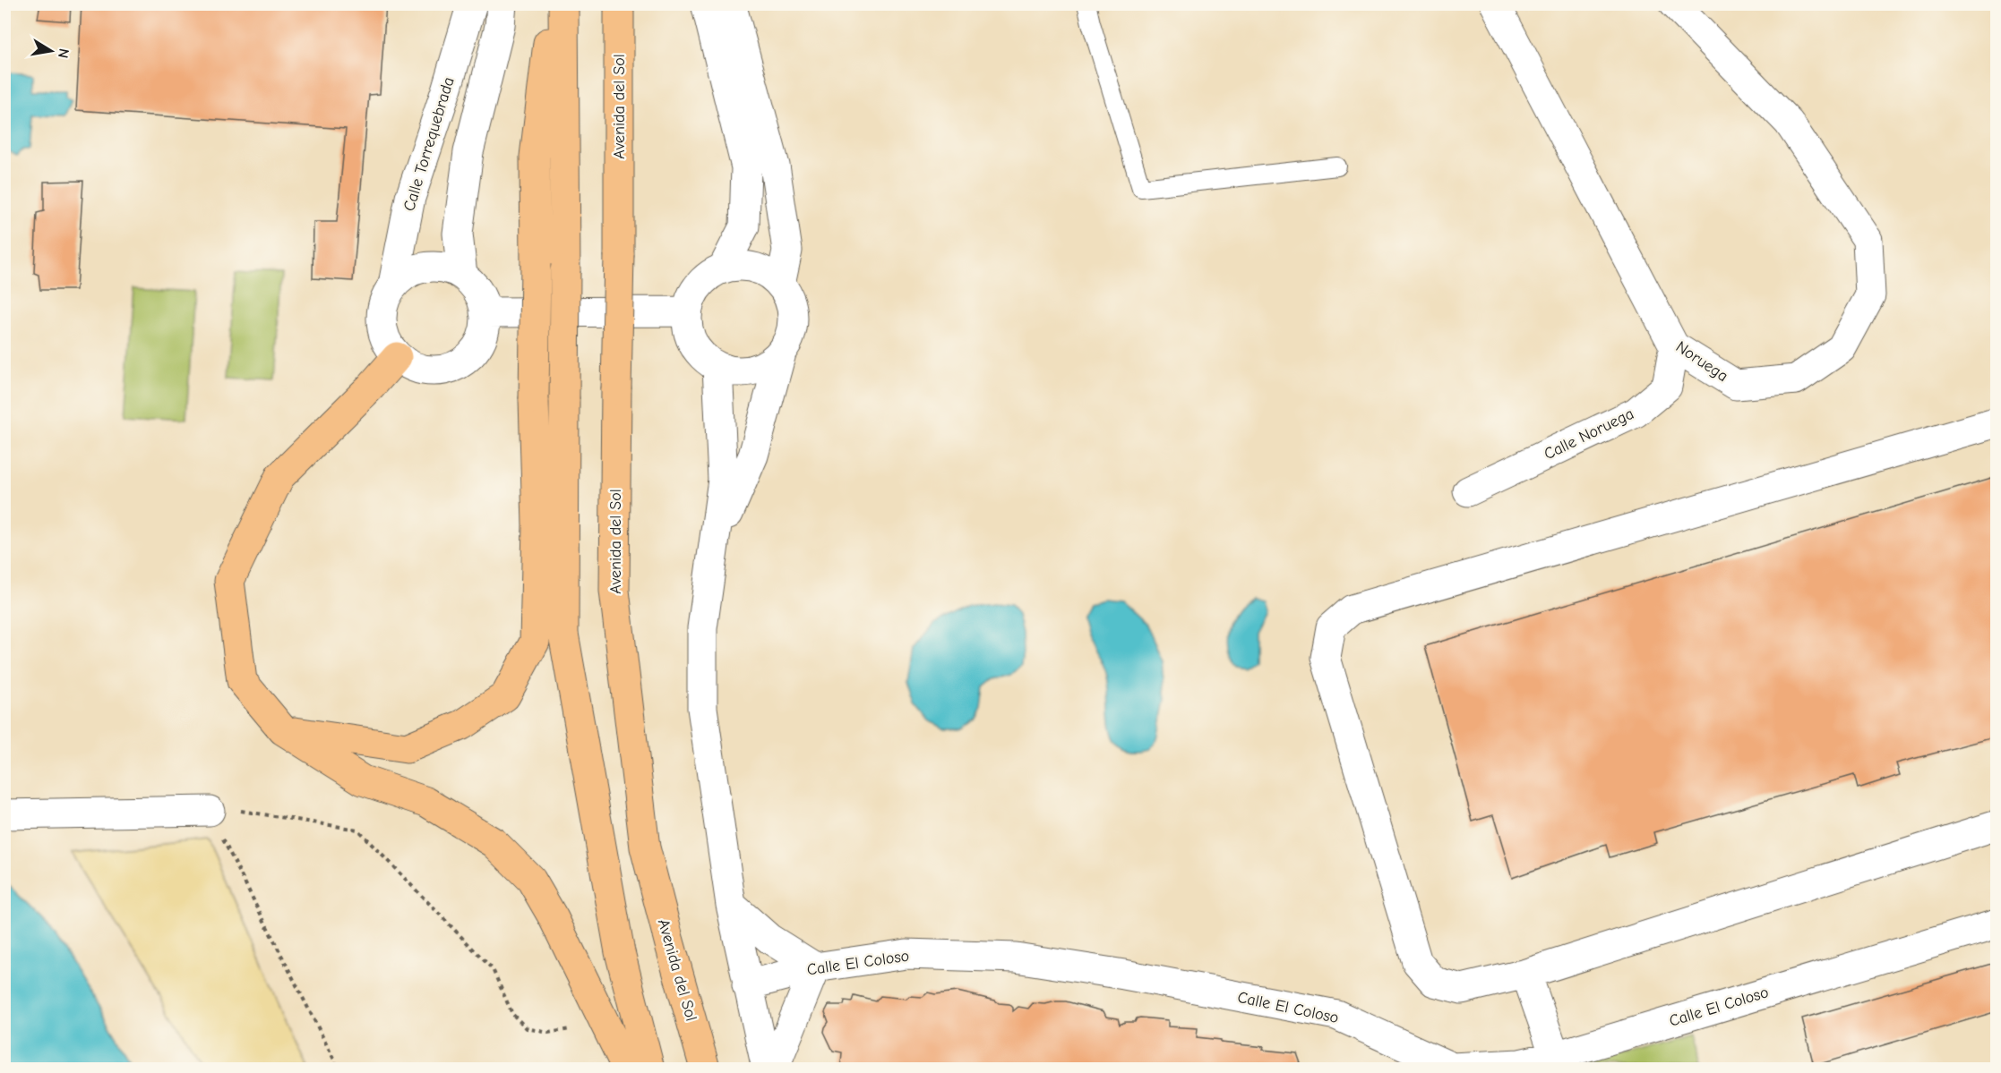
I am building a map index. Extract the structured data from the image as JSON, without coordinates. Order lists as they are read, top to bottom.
{
  "streets": {
    "main road": ["Avenida del Sol"],
    "street": [
      "Calle Torrequebrada",
      "Noruega",
      "Calle Noruega",
      "Calle El Coloso"
    ]
  },
  "crossings": [
    ["Noruega", "Calle Noruega"]
  ],
  "north": "right"
}
